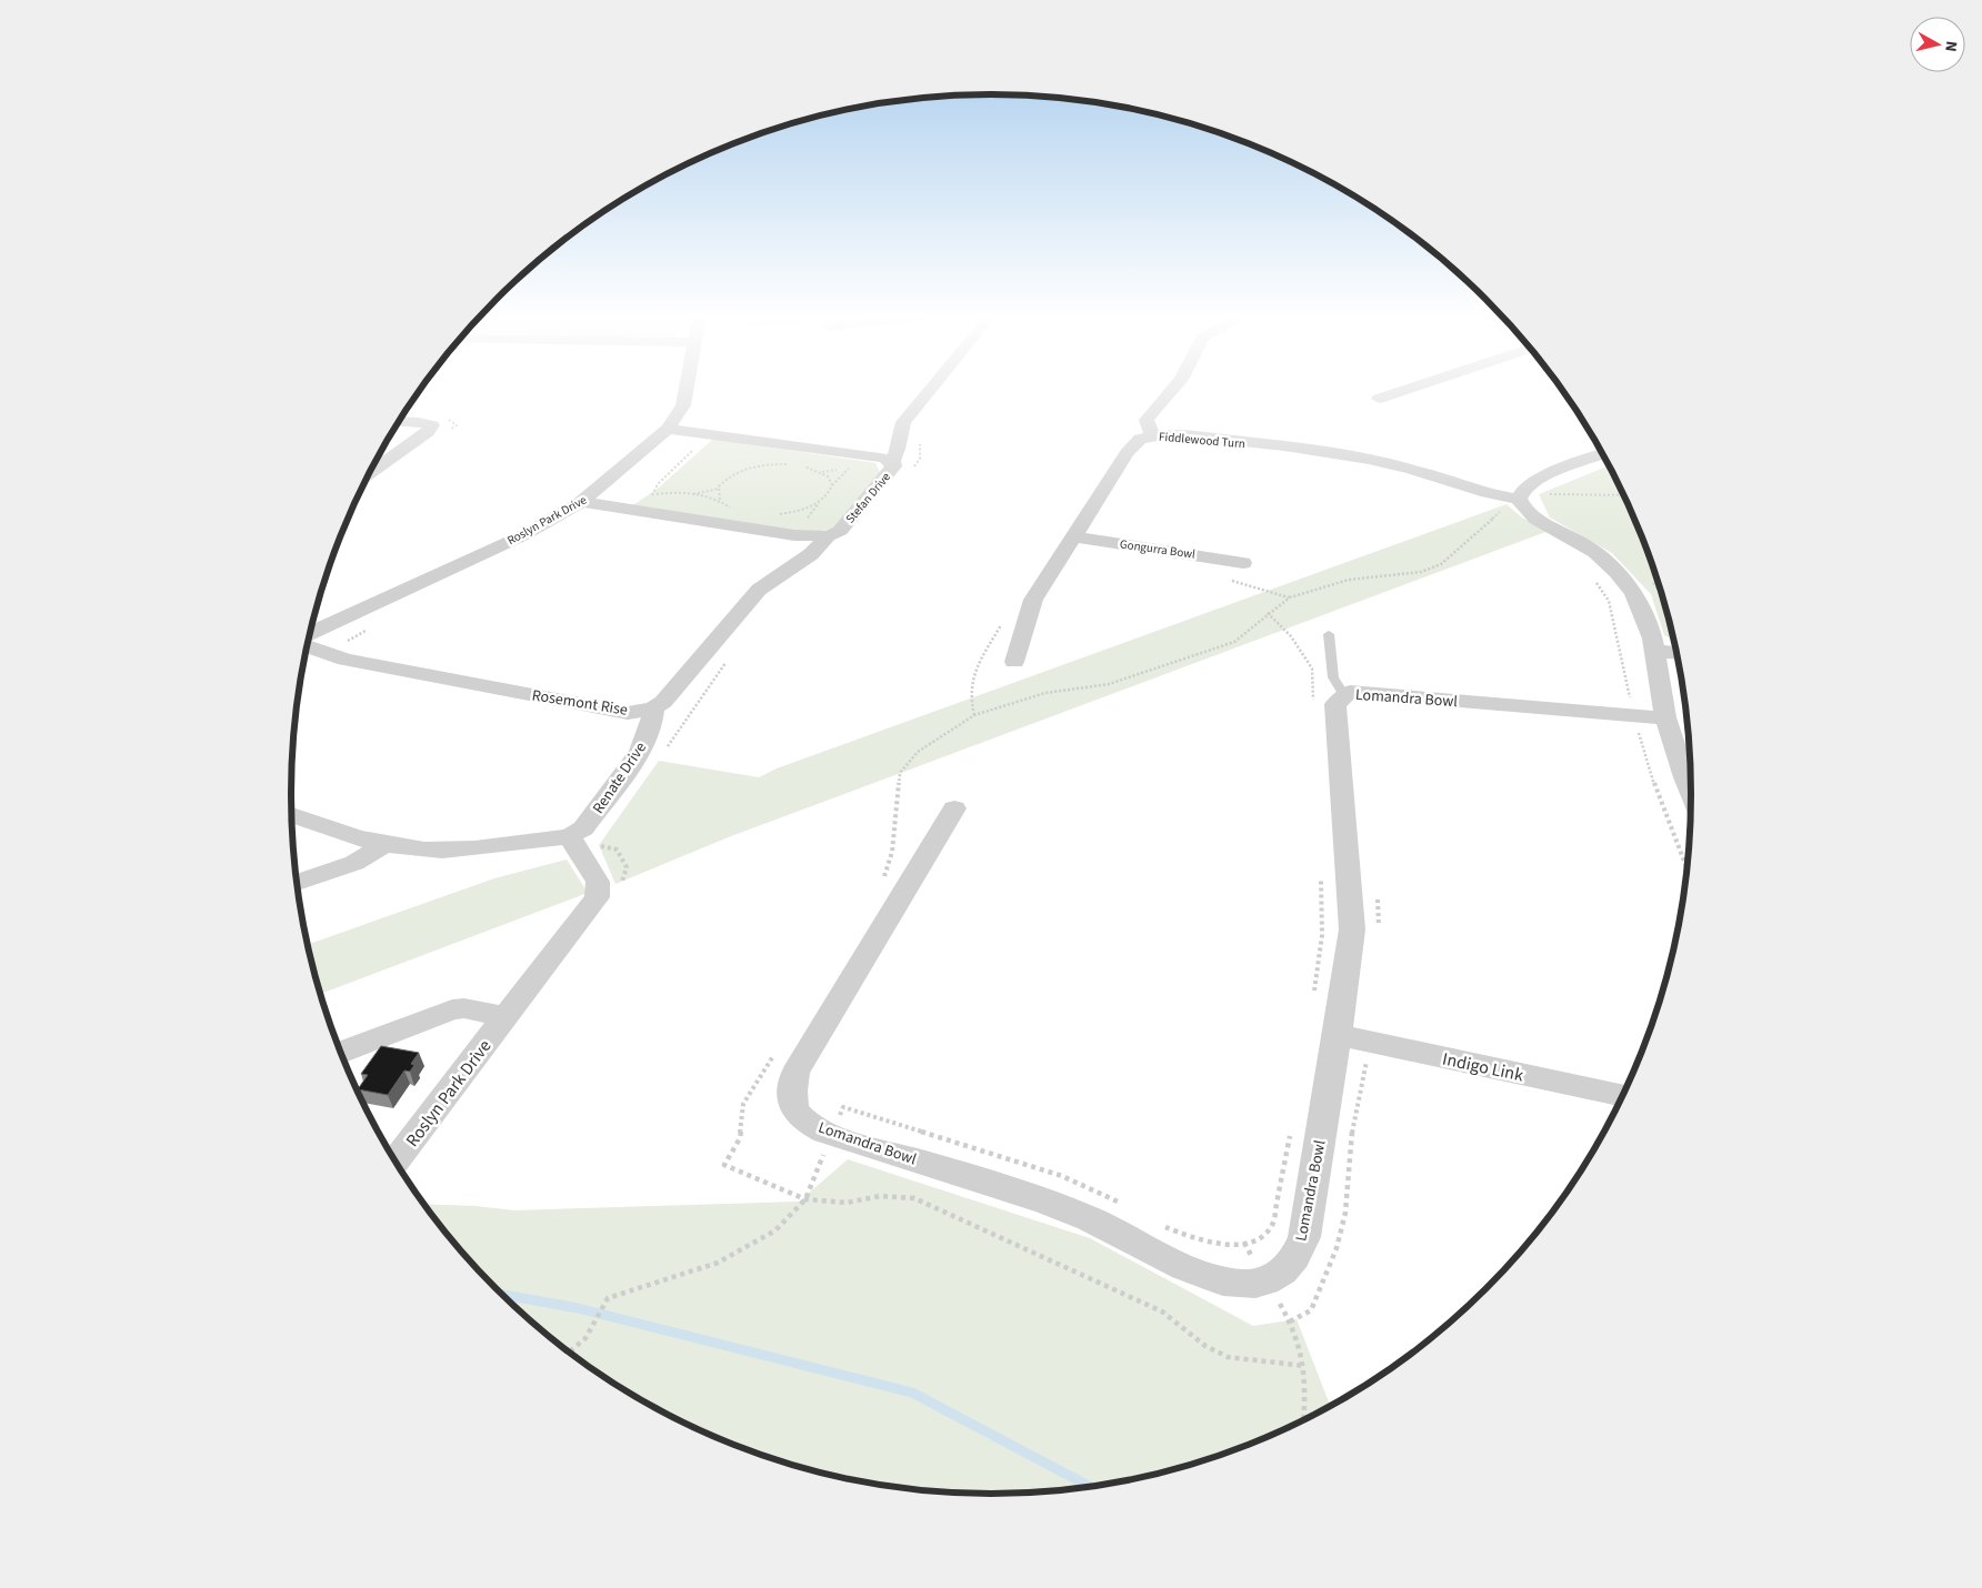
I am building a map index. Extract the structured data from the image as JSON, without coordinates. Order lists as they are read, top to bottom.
{
  "streets": {
    "street": [
      "Fiddlewood Turn",
      "Stefan Drive",
      "Roslyn Park Drive",
      "Gongurra Bowl",
      "Lomandra Bowl",
      "Rosemont Rise",
      "Renate Drive",
      "Indigo Link"
    ]
  },
  "crossings": [
    ["Fiddlewood Turn", "Gongurra Bowl"],
    ["Stefan Drive", "Roslyn Park Drive"],
    ["Roslyn Park Drive", "Renate Drive"],
    ["Lomandra Bowl", "Indigo Link"],
    ["Rosemont Rise", "Renate Drive"]
  ],
  "north": "right"
}
